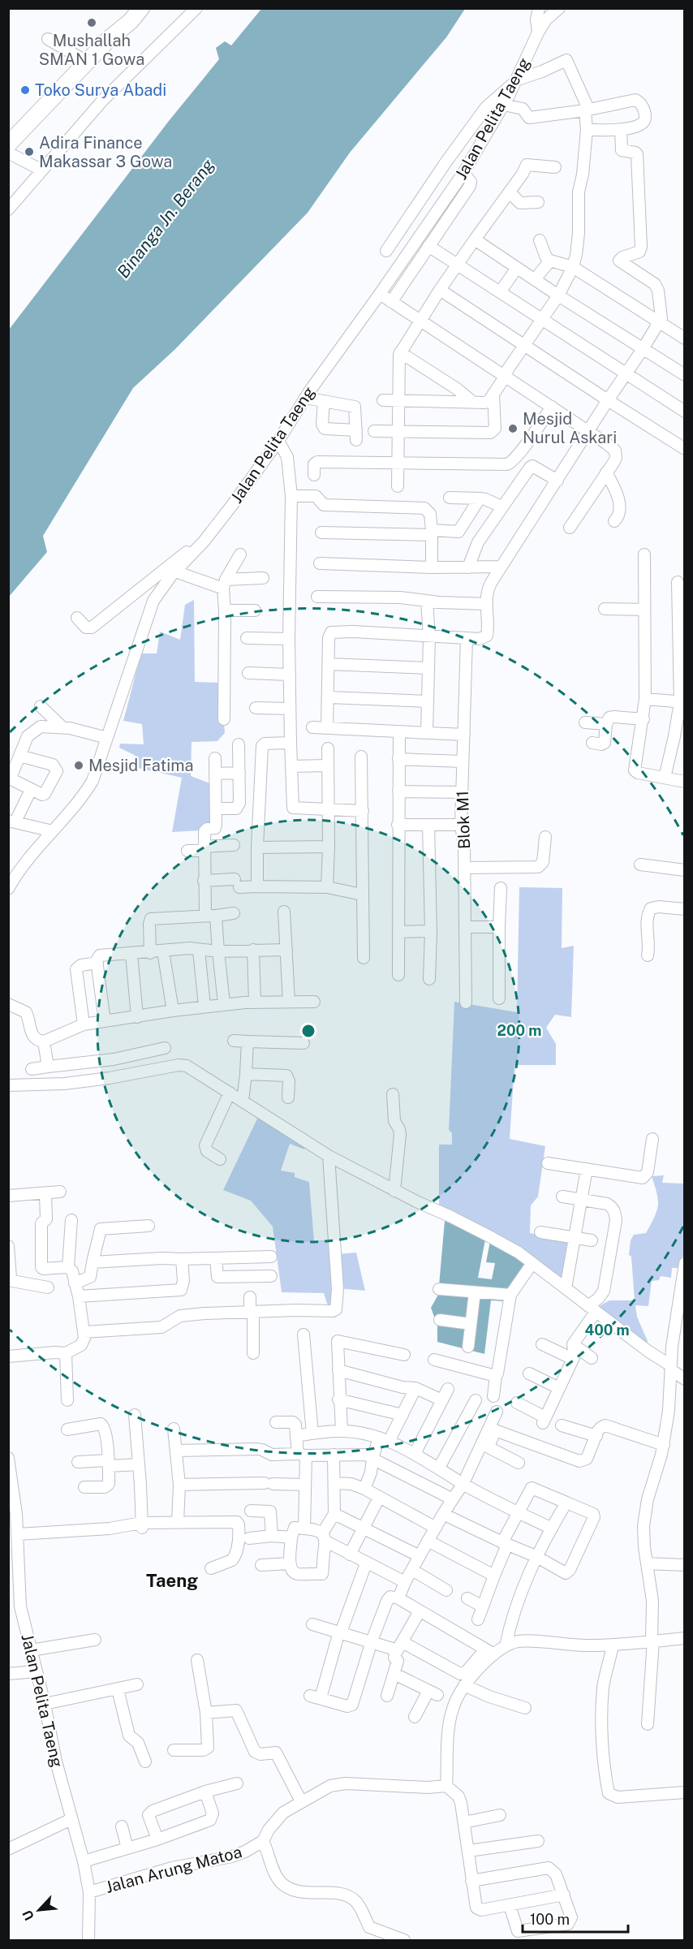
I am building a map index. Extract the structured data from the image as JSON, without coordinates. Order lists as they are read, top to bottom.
{
  "streets": {
    "street": ["Jalan Pelita Taeng", "Blok M1", "Jalan Arung Matoa"]
  },
  "crossings": [
    ["Jalan Pelita Taeng", "Jalan Arung Matoa"]
  ],
  "districts": ["Taeng"],
  "water": ["Binanga Jn. Berang"],
  "places": [
    "Mushallah SMAN 1 Gowa",
    "Toko Surya Abadi",
    "Adira Finance Makassar 3 Gowa",
    "Mesjid Nurul Askari",
    "Mesjid Fatima"
  ],
  "scale_bar": "100 m",
  "north": "bottom left",
  "rings": ["200 m", "400 m"]
}
